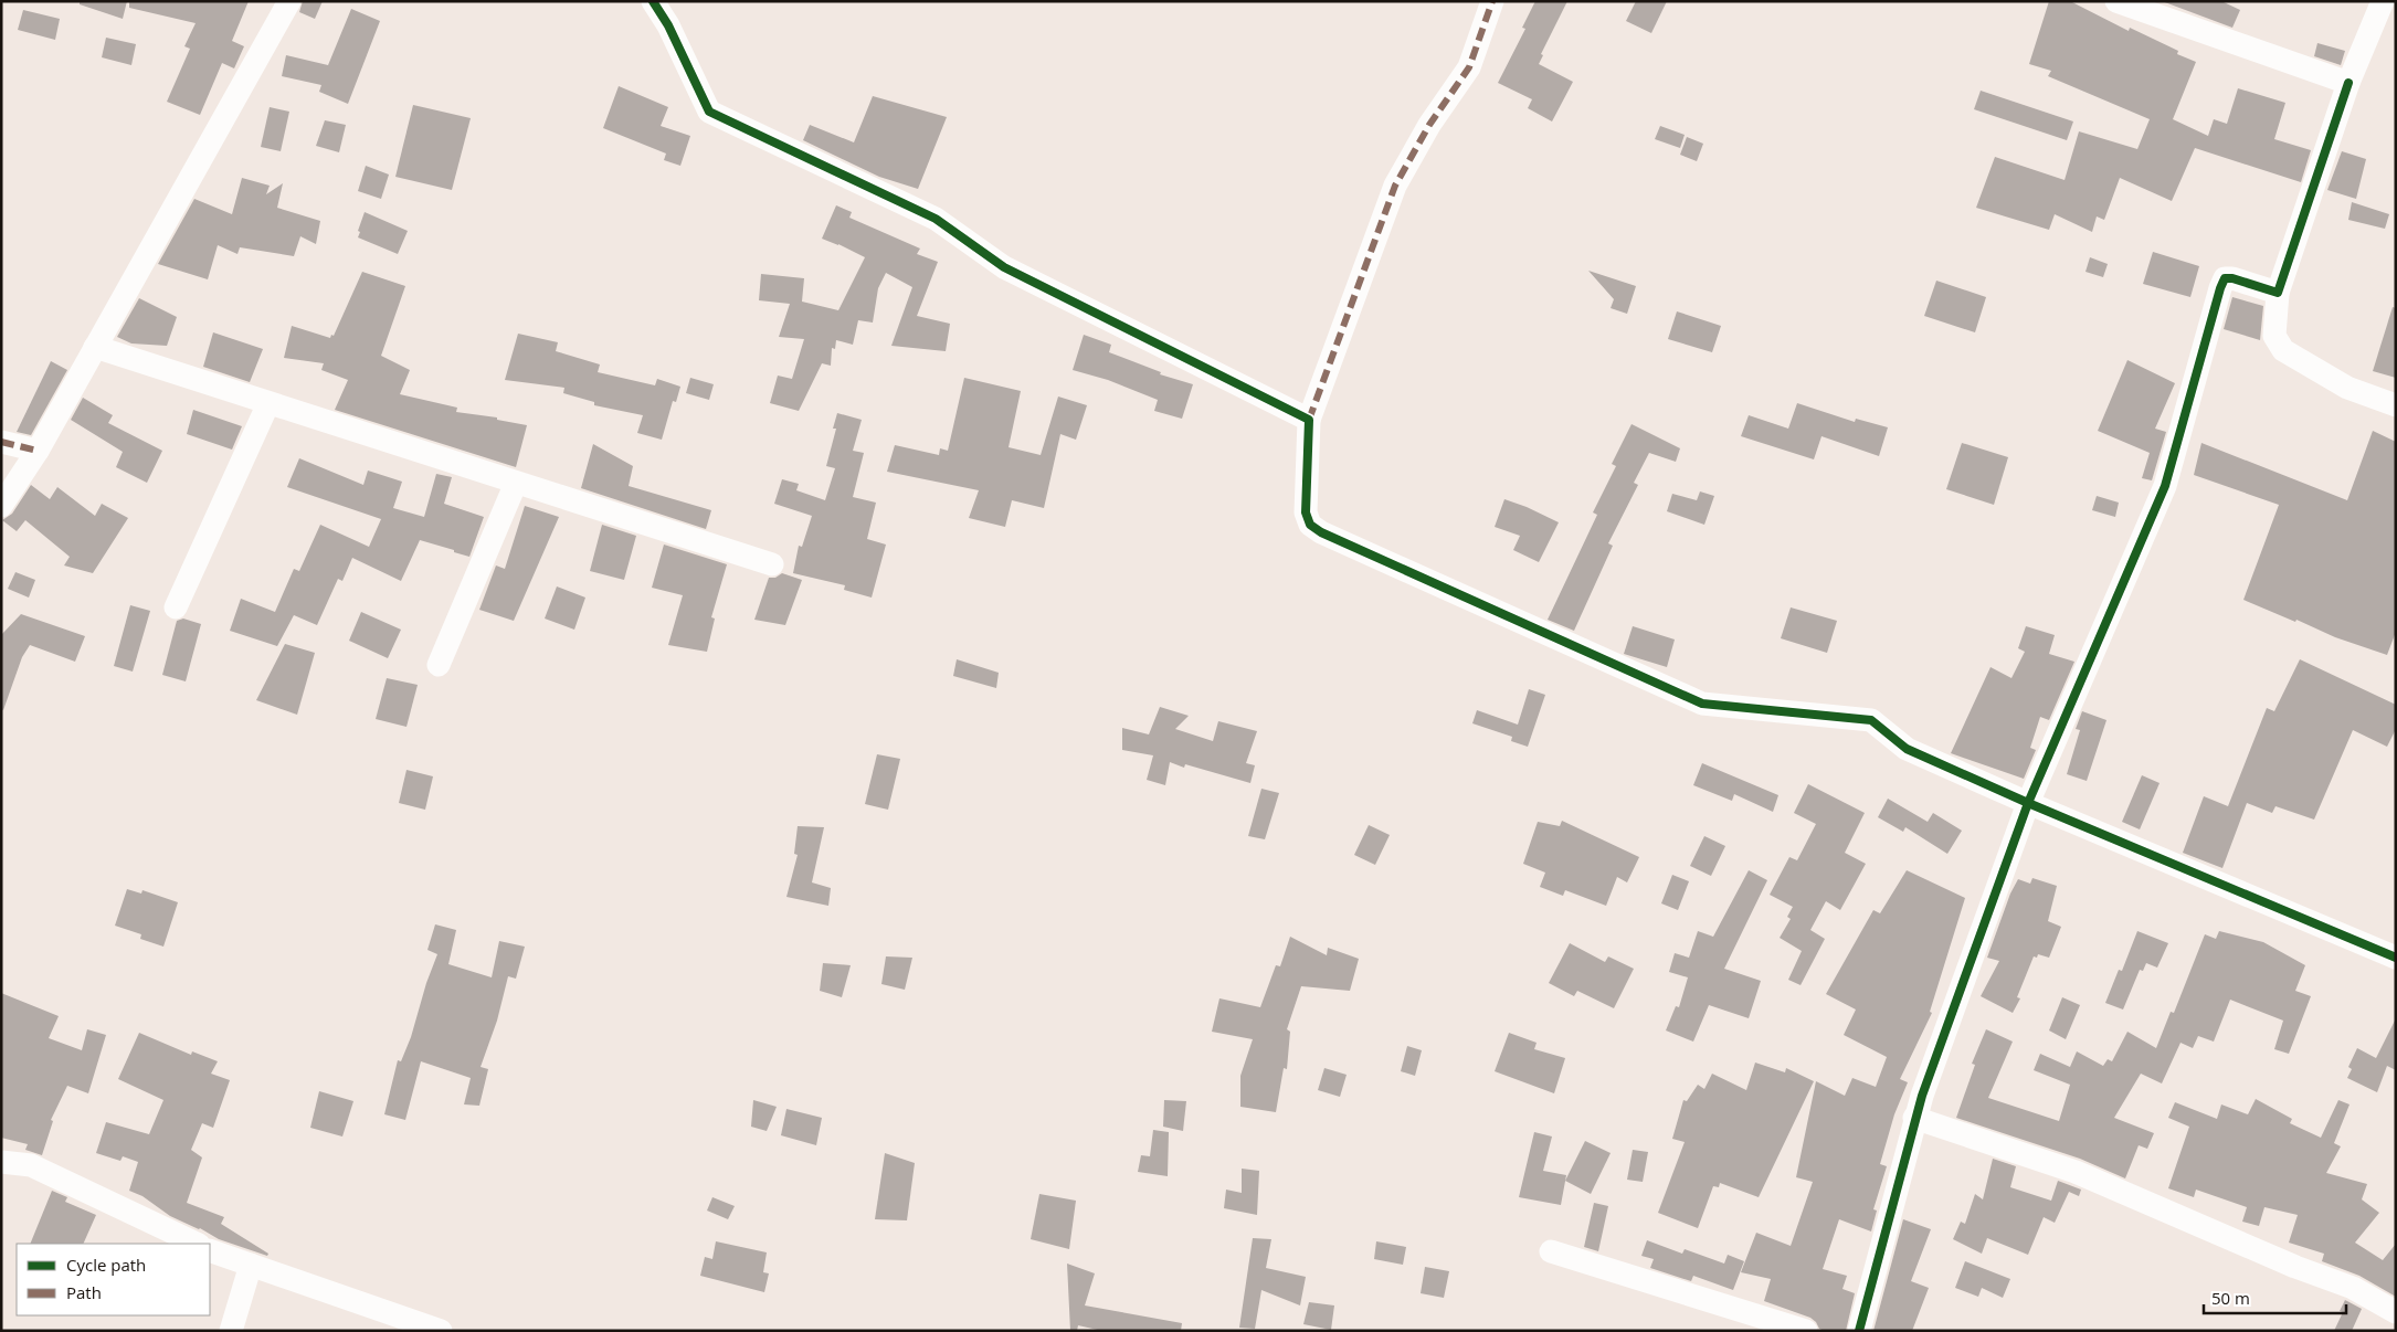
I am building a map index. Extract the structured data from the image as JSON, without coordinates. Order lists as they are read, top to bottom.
{
  "legend": ["Cycle path", "Path"],
  "scale_bar": "50 m"
}
